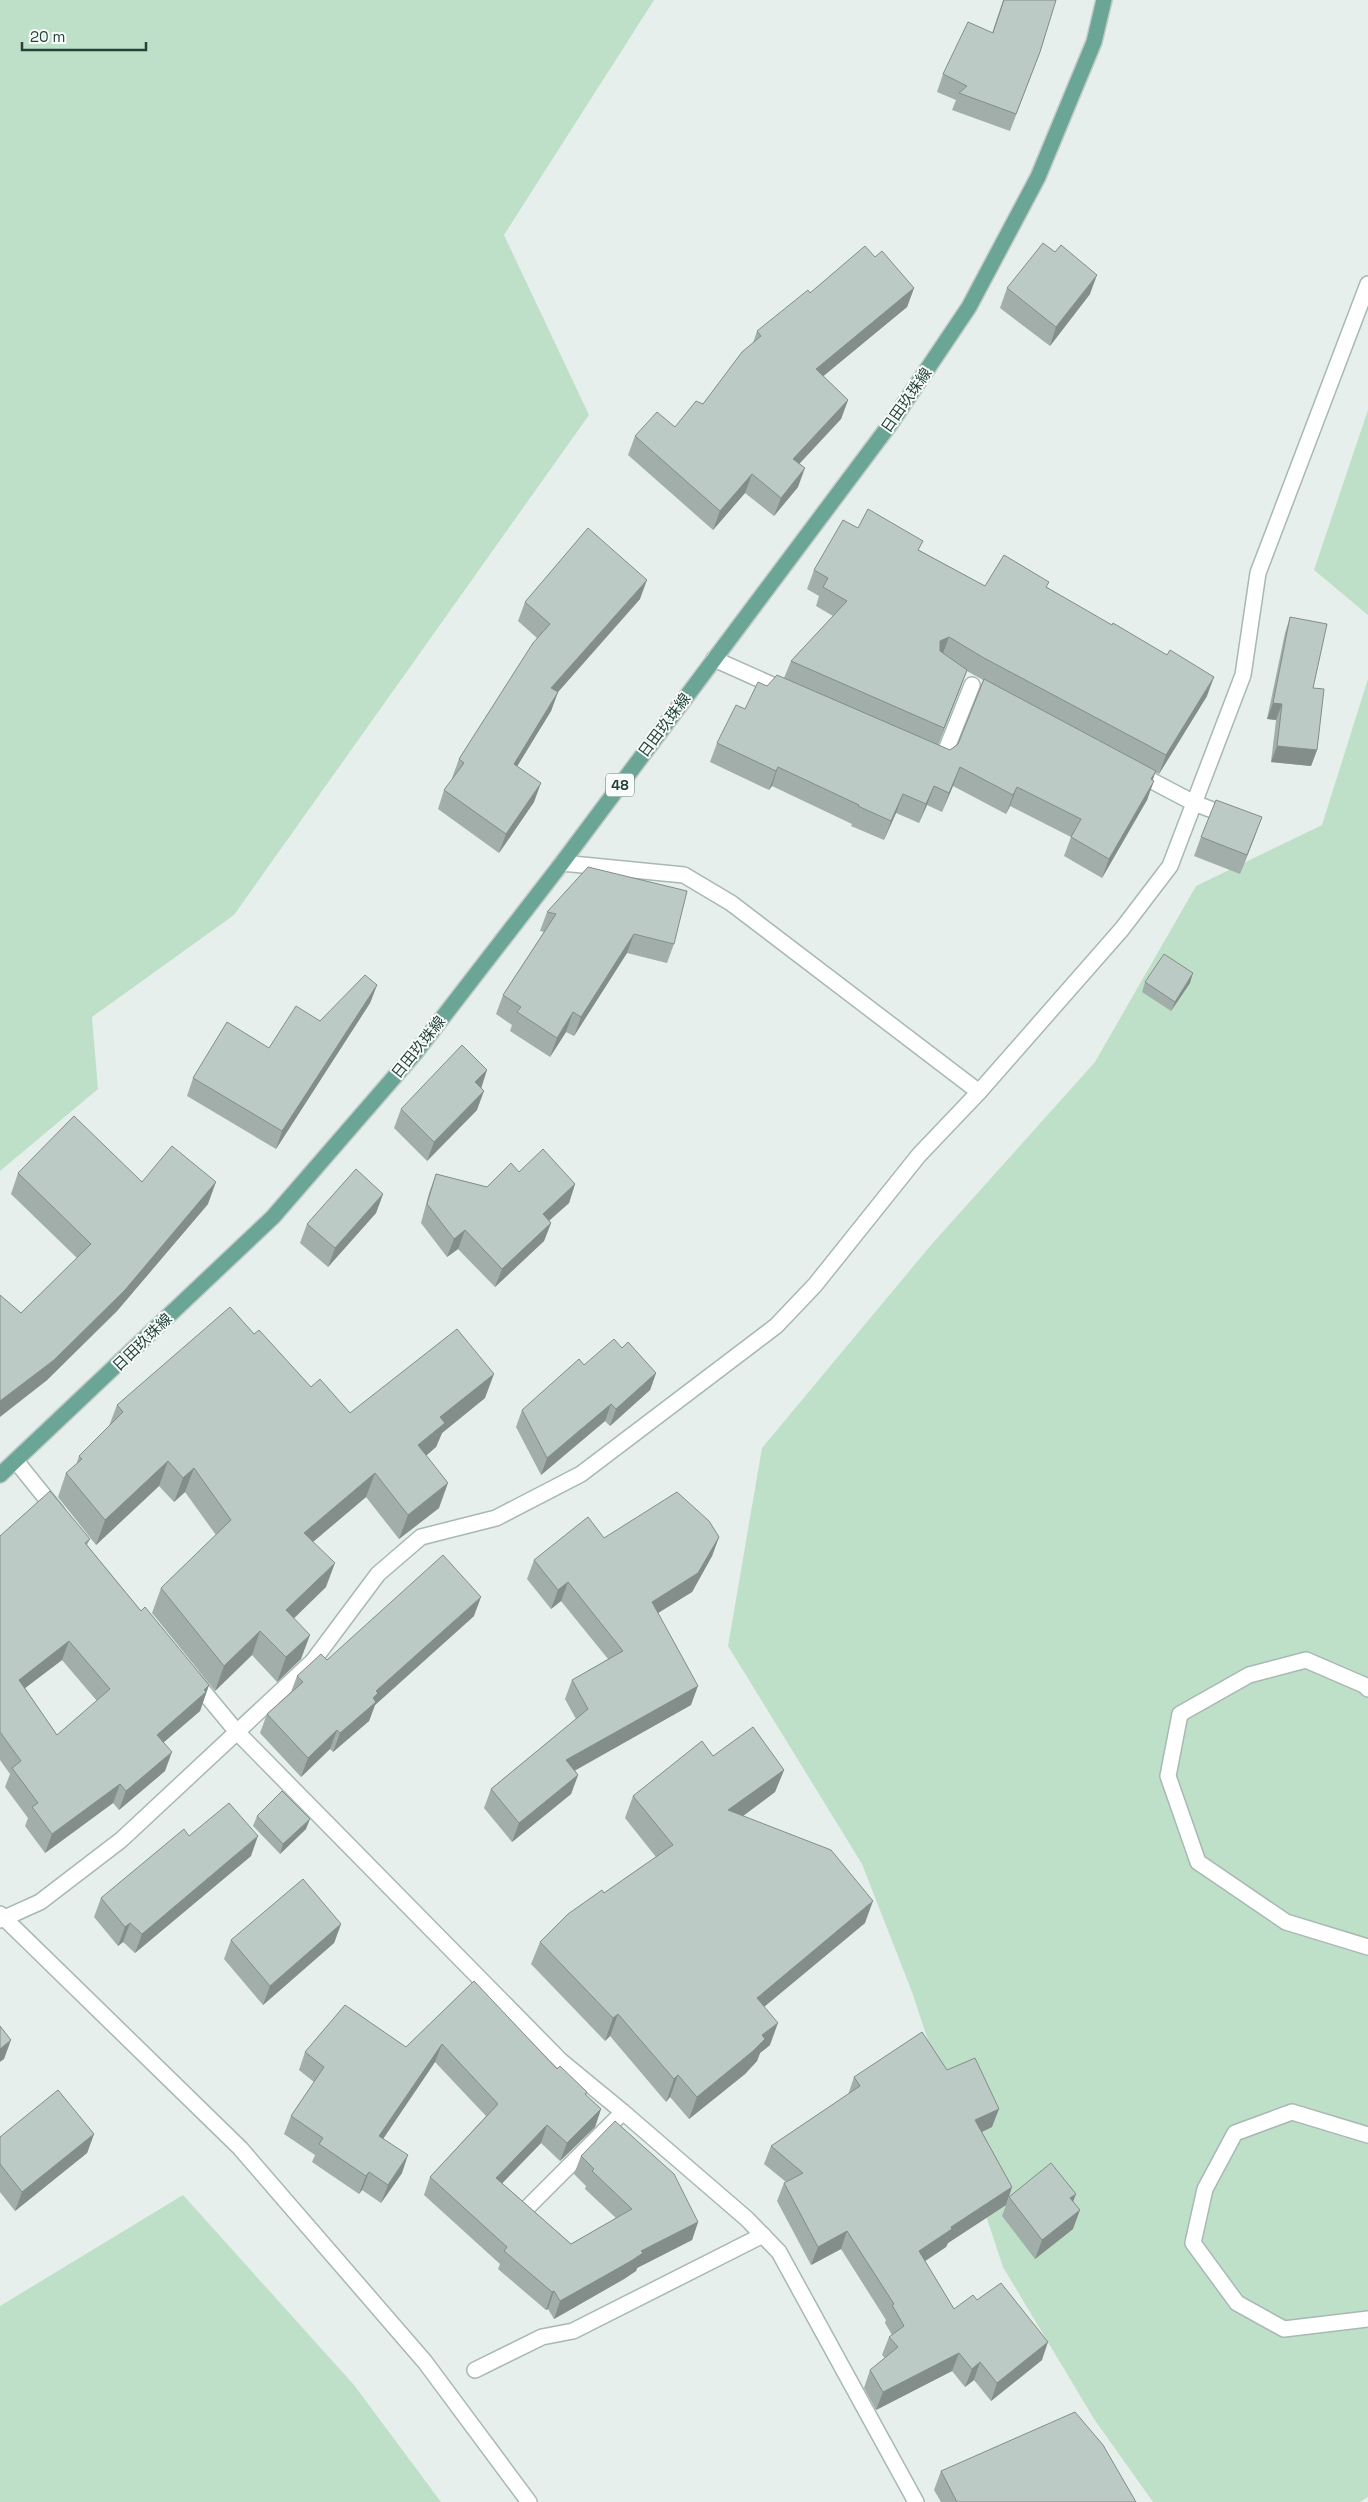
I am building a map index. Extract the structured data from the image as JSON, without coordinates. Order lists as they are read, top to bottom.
{
  "streets": {
    "main road": ["日田玖珠線", "48"]
  },
  "scale_bar": "20 m"
}
